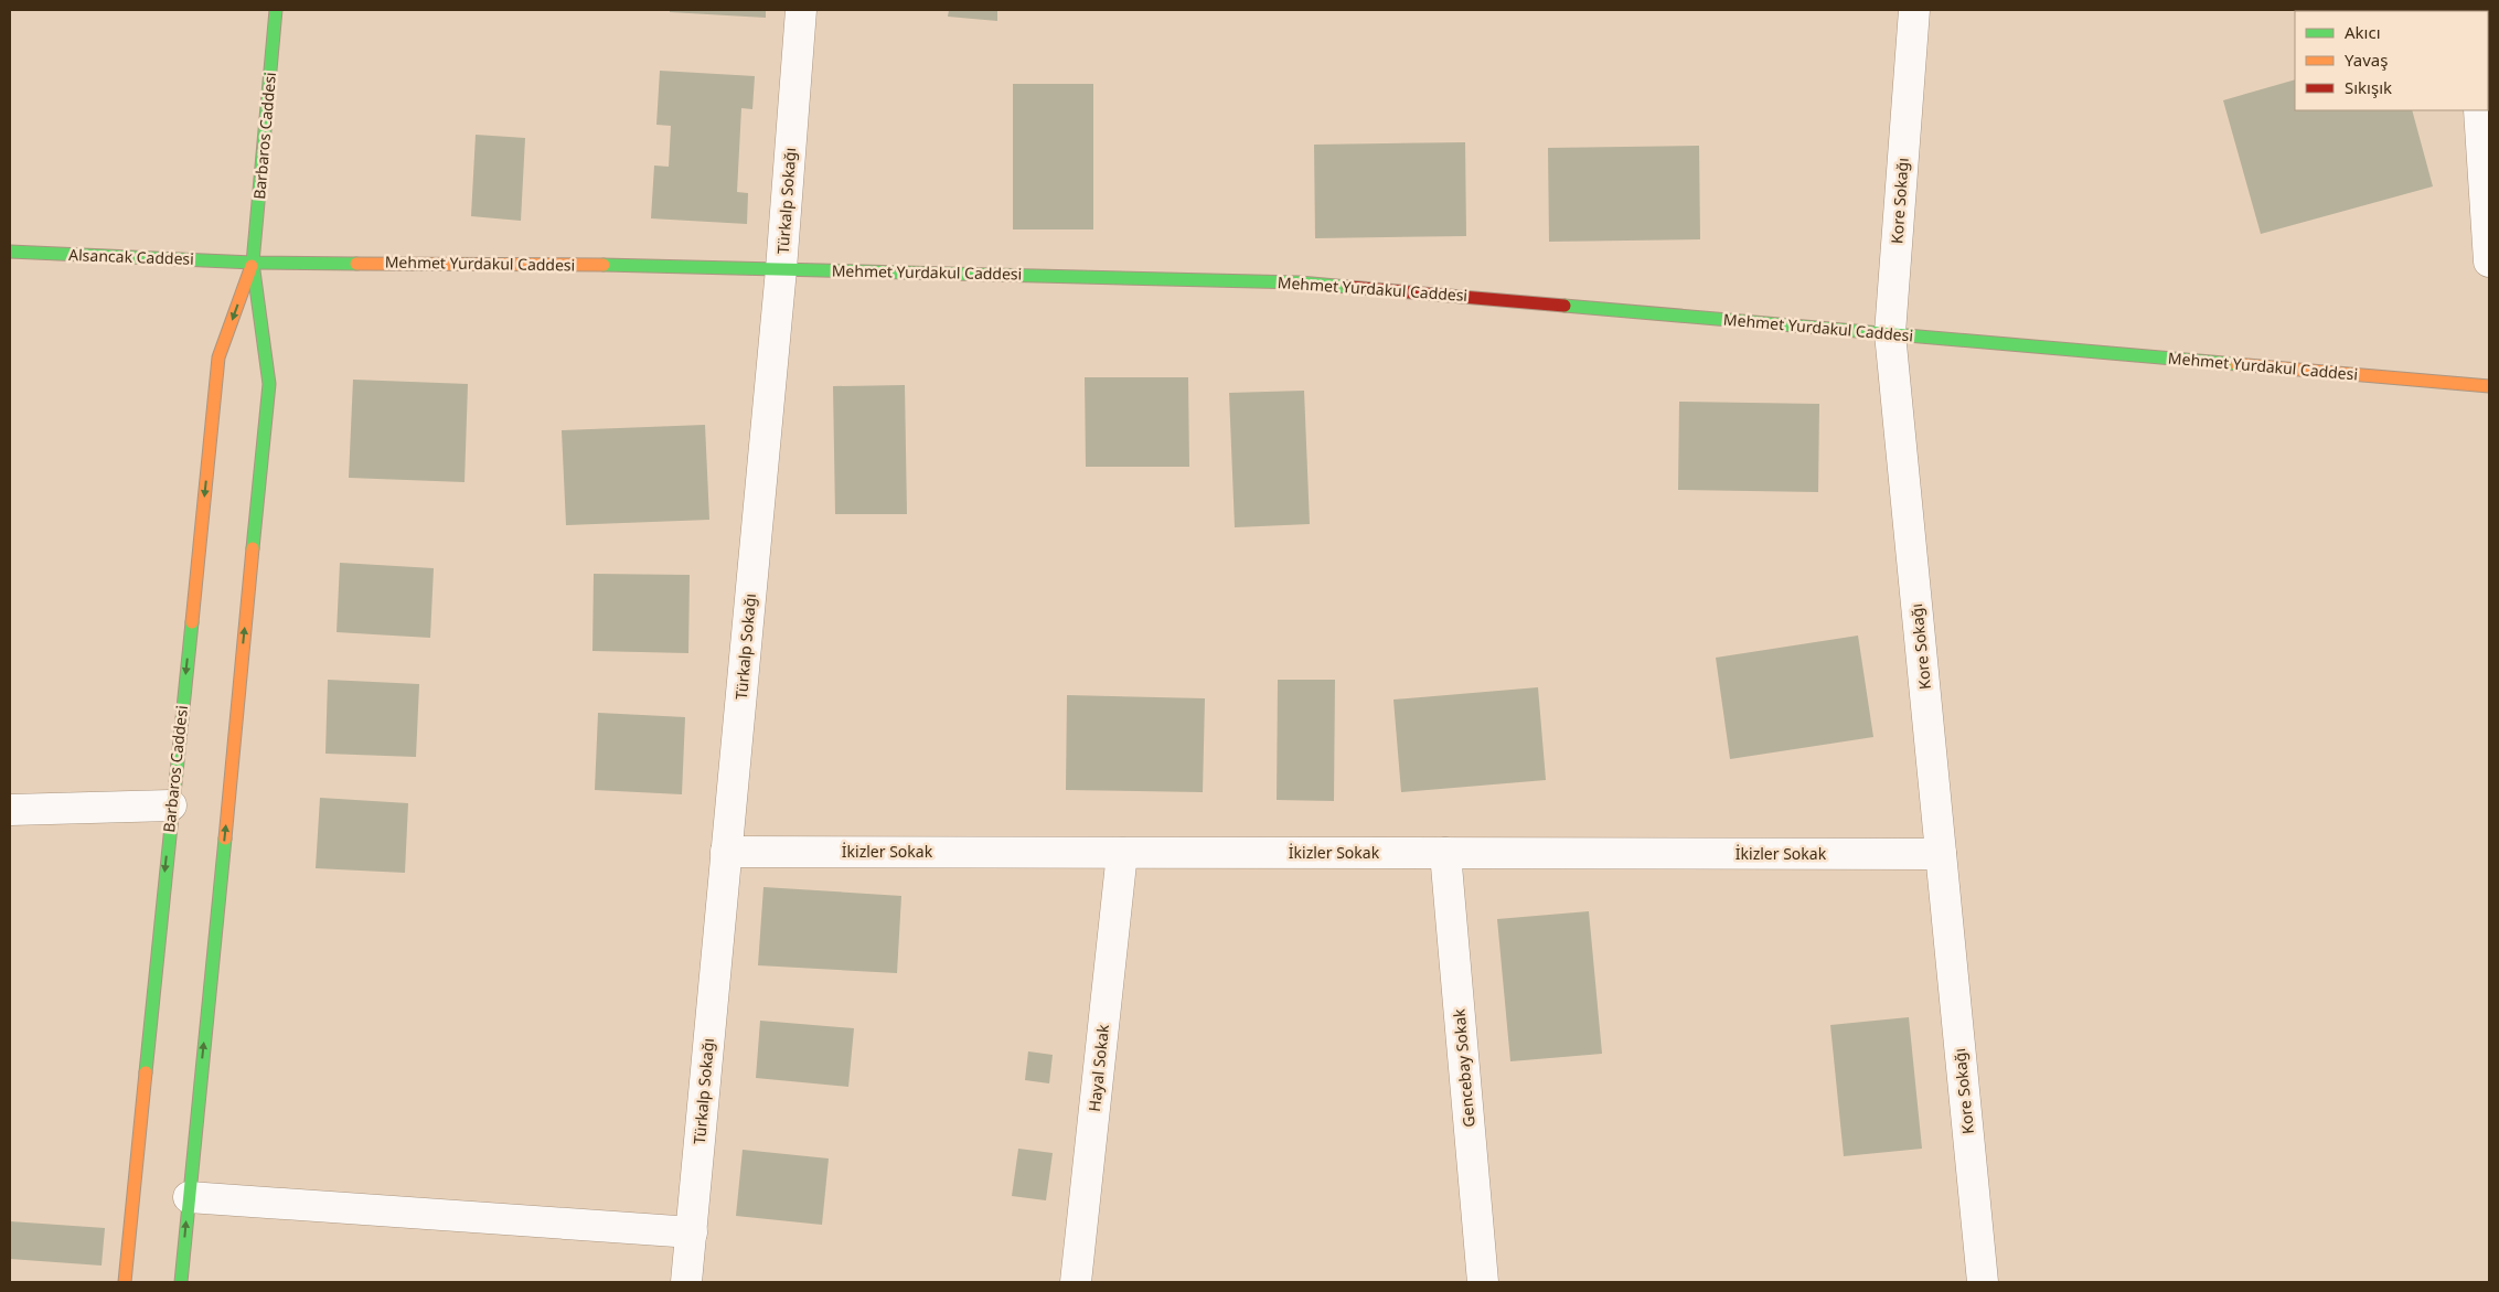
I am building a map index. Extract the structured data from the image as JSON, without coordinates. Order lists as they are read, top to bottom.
{
  "streets": {
    "street": [
      "Barbaros Caddesi",
      "Türkalp Sokağı",
      "Kore Sokağı",
      "Alsancak Caddesi",
      "Mehmet Yurdakul Caddesi",
      "İkizler Sokak",
      "Hayal Sokak",
      "Gencebay Sokak"
    ]
  },
  "crossings": [
    ["Barbaros Caddesi", "Alsancak Caddesi"],
    ["Barbaros Caddesi", "Mehmet Yurdakul Caddesi"],
    ["Türkalp Sokağı", "Mehmet Yurdakul Caddesi"],
    ["Türkalp Sokağı", "İkizler Sokak"],
    ["Kore Sokağı", "Mehmet Yurdakul Caddesi"],
    ["Kore Sokağı", "İkizler Sokak"],
    ["Alsancak Caddesi", "Mehmet Yurdakul Caddesi"],
    ["İkizler Sokak", "Hayal Sokak"],
    ["İkizler Sokak", "Gencebay Sokak"]
  ],
  "legend": ["Akıcı", "Yavaş", "Sıkışık"]
}
